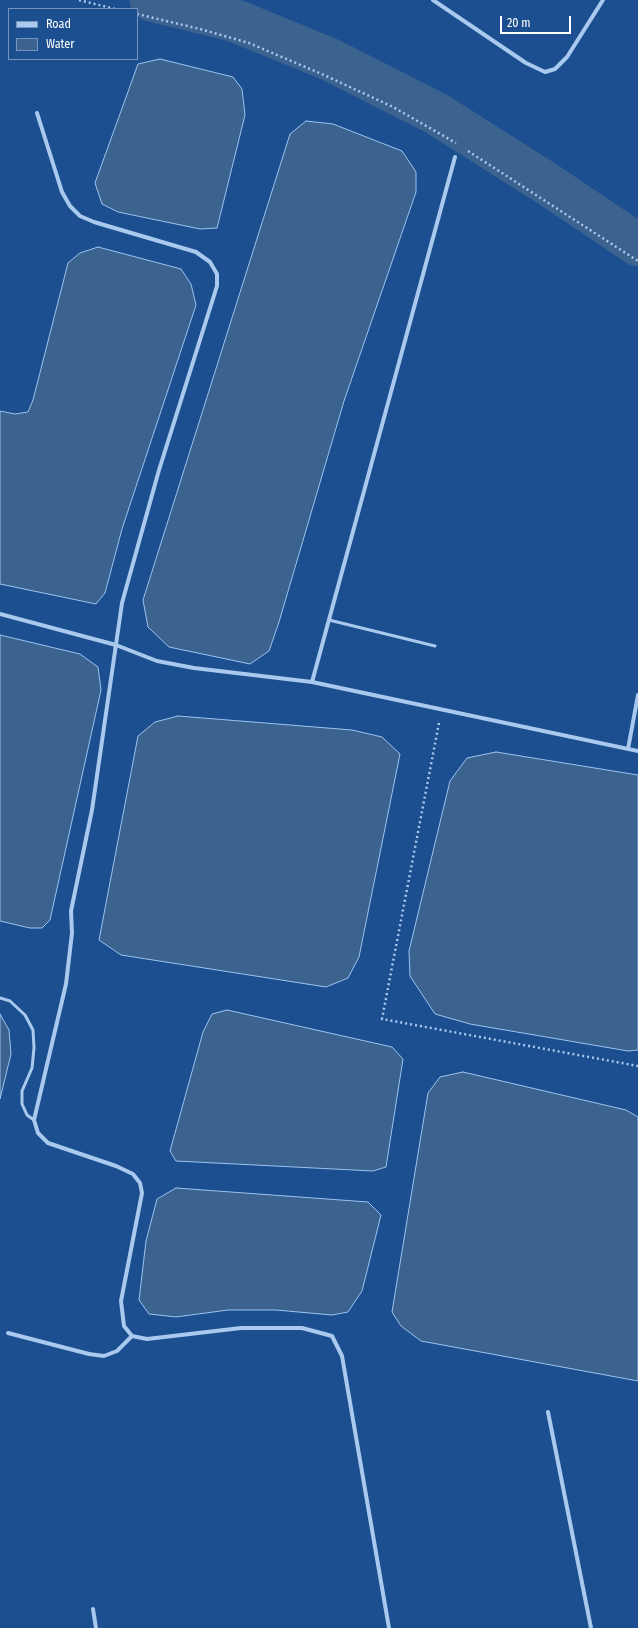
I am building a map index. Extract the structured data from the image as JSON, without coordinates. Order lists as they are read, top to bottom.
{
  "legend": ["Road", "Water"],
  "scale_bar": "20 m"
}
